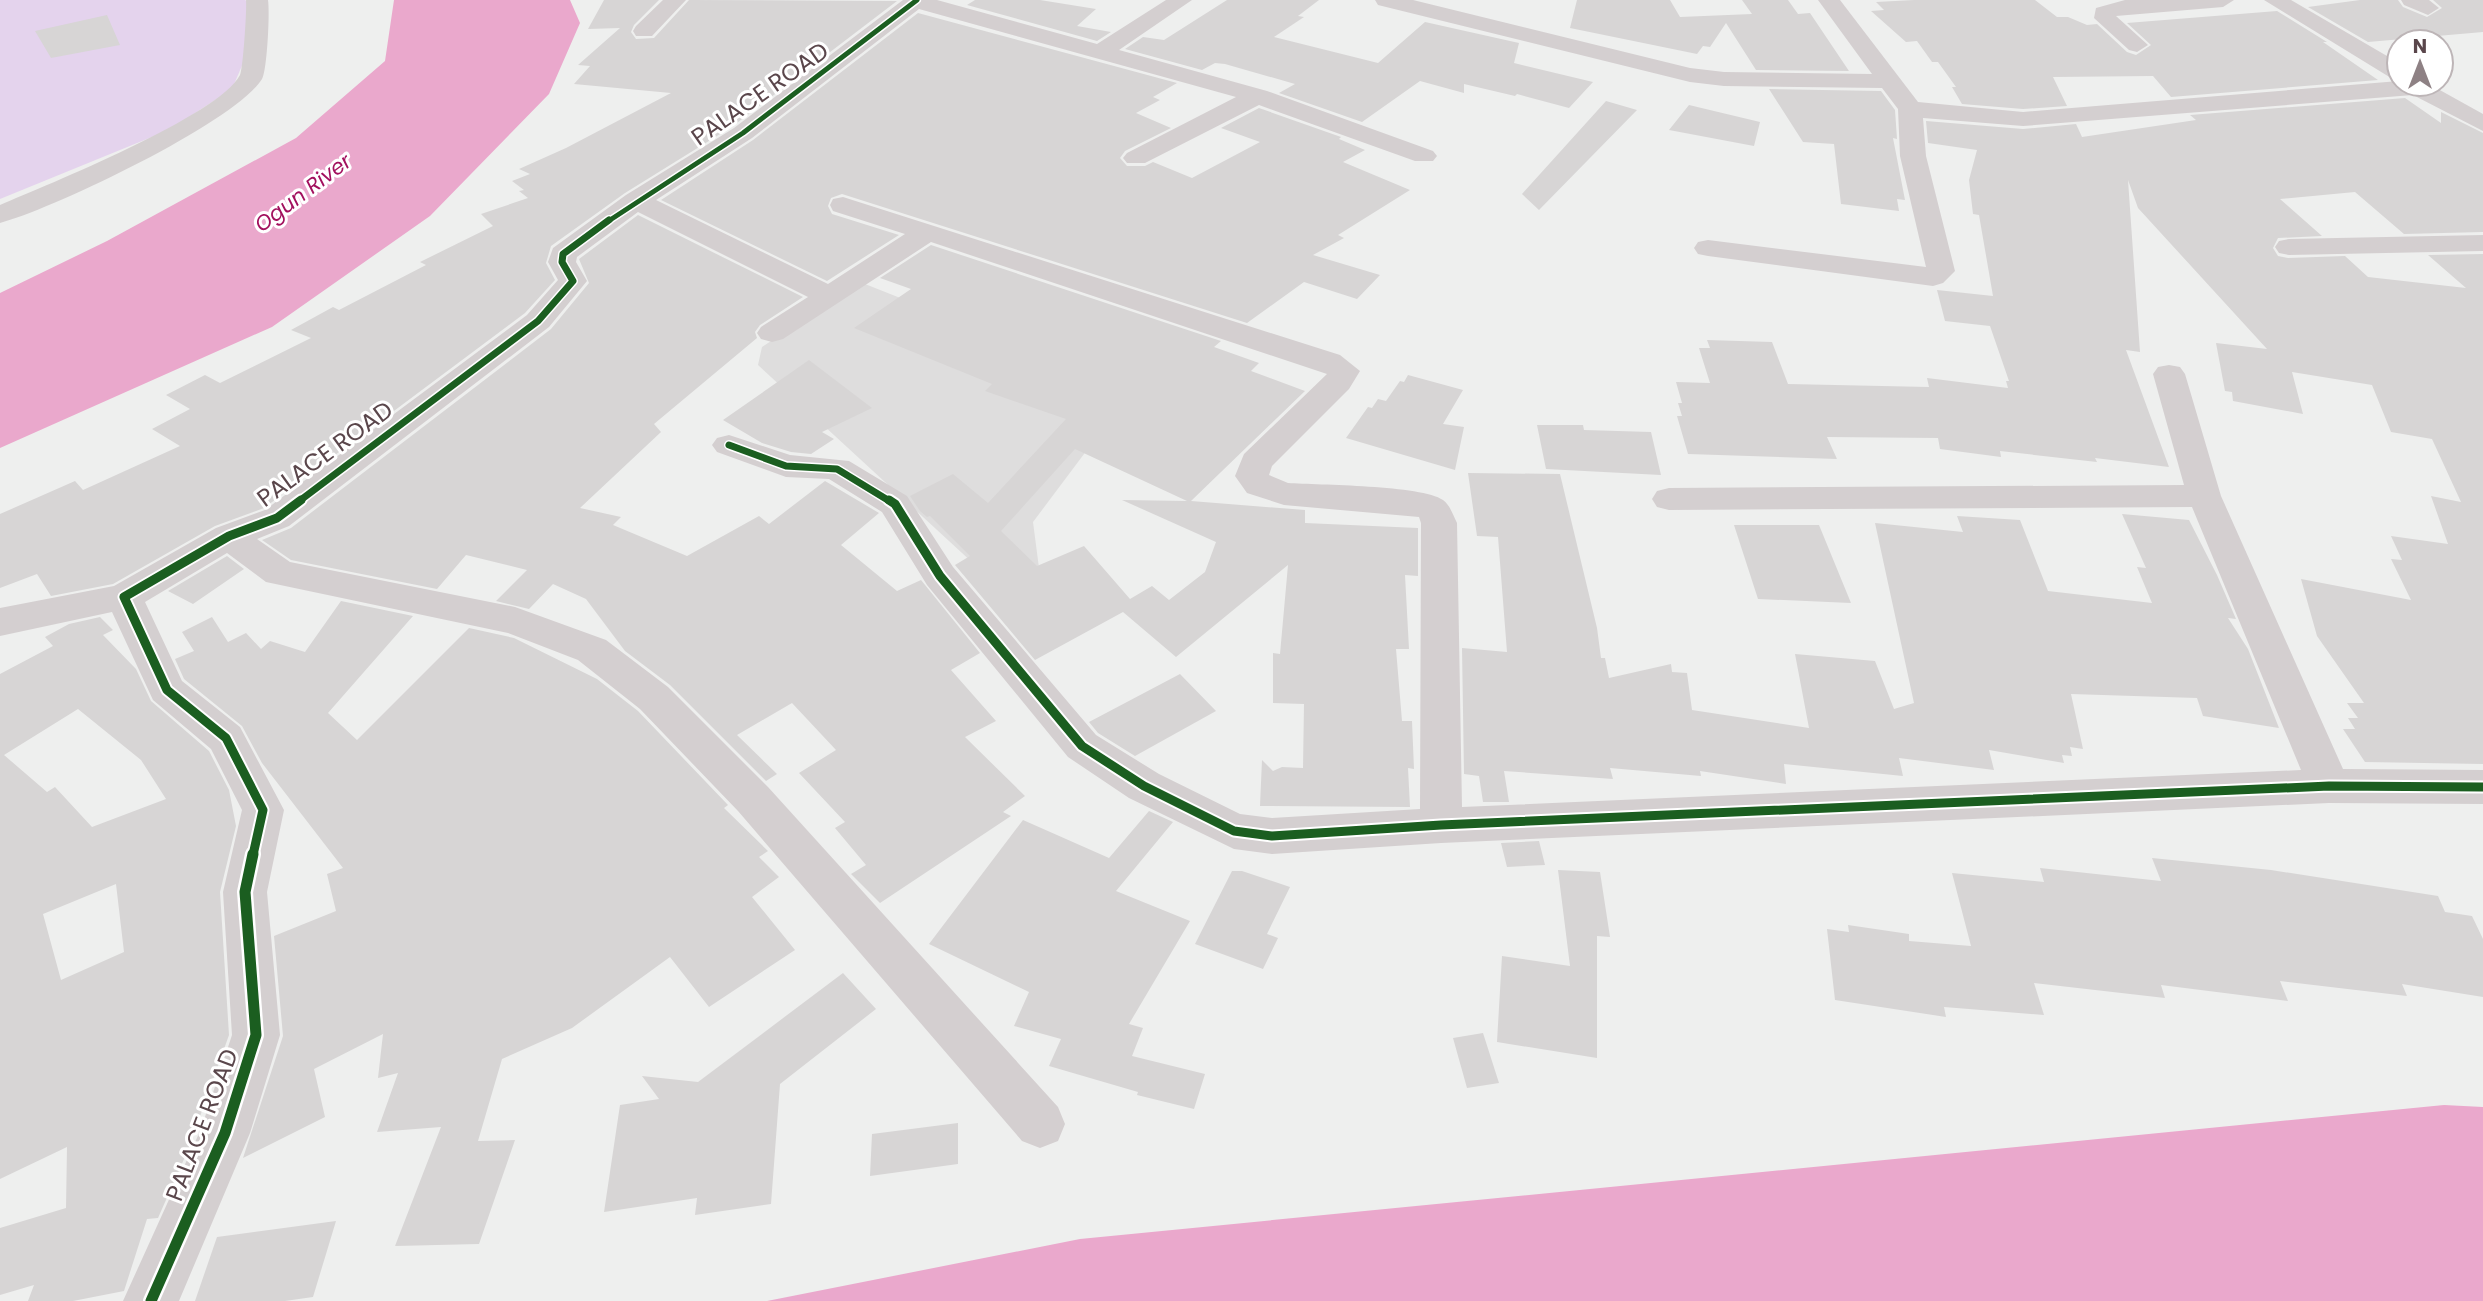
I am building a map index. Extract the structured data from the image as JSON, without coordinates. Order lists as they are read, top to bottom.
{
  "streets": {
    "street": ["PALACE ROAD"]
  },
  "water": ["Ogun River"],
  "north": "top"
}
